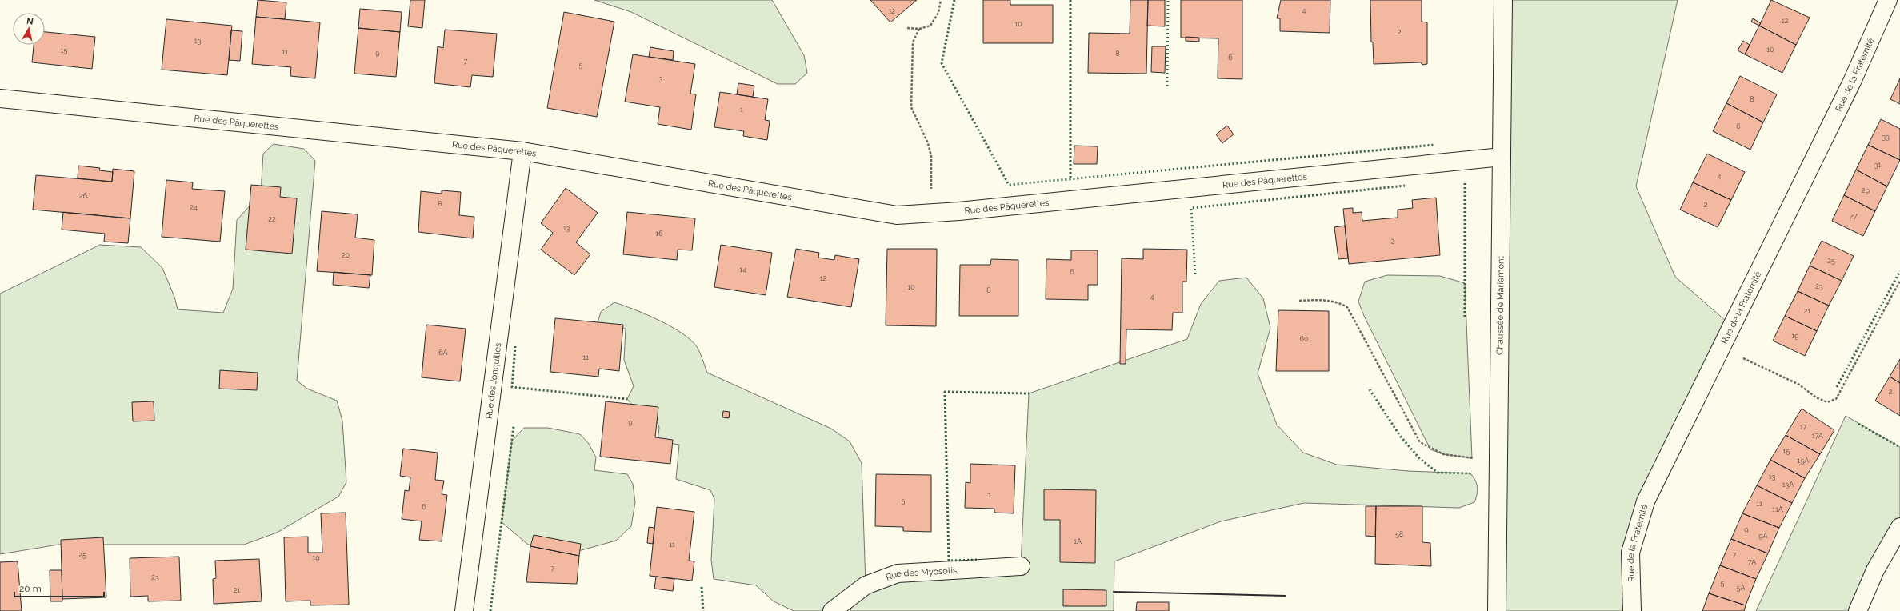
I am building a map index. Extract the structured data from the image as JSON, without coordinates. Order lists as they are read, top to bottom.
{
  "streets": {
    "street": [
      "Rue de la Fraternité",
      "Rue des Pâquerettes",
      "Chaussée de Mariemont",
      "Rue des Jonquilles",
      "Rue des Myosotis"
    ]
  },
  "crossings": [
    ["Rue des Pâquerettes", "Chaussée de Mariemont"],
    ["Rue des Pâquerettes", "Rue des Jonquilles"]
  ],
  "house_numbers": [
    "4",
    "12",
    "12",
    "10",
    "2",
    "13",
    "10",
    "15",
    "11",
    "9",
    "8",
    "6",
    "7",
    "5",
    "3",
    "8",
    "1",
    "6",
    "33",
    "31",
    "4",
    "29",
    "26",
    "8",
    "2",
    "24",
    "27",
    "22",
    "13",
    "16",
    "2",
    "20",
    "25",
    "14",
    "6",
    "12",
    "23",
    "10",
    "8",
    "4",
    "21",
    "19",
    "60",
    "6A",
    "11",
    "2",
    "9",
    "17",
    "17A",
    "15",
    "15A",
    "13",
    "13A",
    "1",
    "5",
    "11",
    "6",
    "11A",
    "9",
    "58",
    "9A",
    "1A",
    "11",
    "25",
    "7",
    "19",
    "7A",
    "7",
    "23",
    "5",
    "5A",
    "21"
  ],
  "scale_bar": "20 m",
  "north": "top"
}
